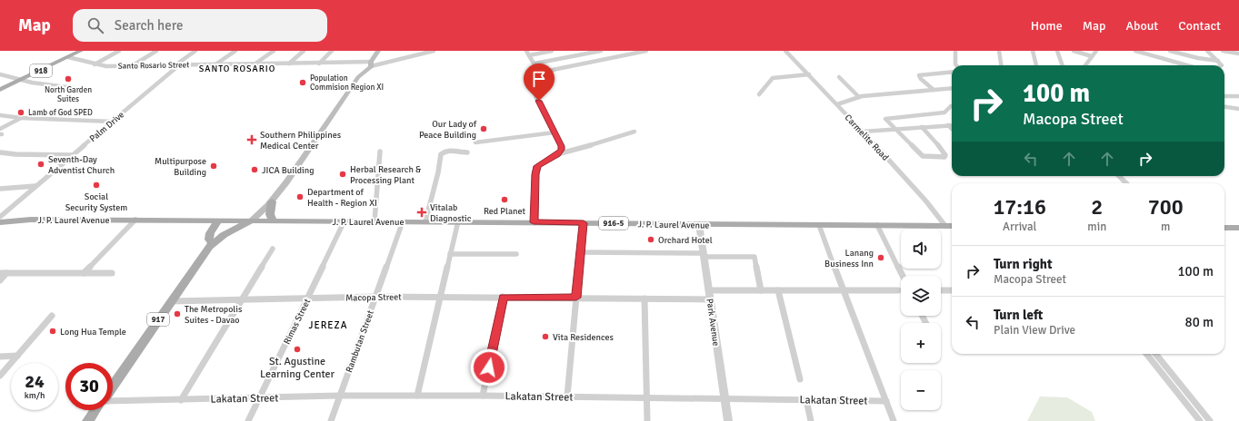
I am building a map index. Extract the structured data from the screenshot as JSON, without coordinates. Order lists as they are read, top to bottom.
{
  "streets": {
    "main road": [
      "918",
      "J. P. Laurel Avenue",
      "916-5",
      "917"
    ],
    "street": [
      "Santo Rosario Street",
      "Palm Drive",
      "Carmelite Road",
      "Macopa Street",
      "Rimas Street",
      "Park Avenue",
      "Rambutan Street",
      "Lakatan Street"
    ]
  },
  "crossings": [
    ["Santo Rosario Street", "918"],
    ["Santo Rosario Street", "Palm Drive"],
    ["Carmelite Road", "J. P. Laurel Avenue"],
    ["J. P. Laurel Avenue", "917"],
    ["J. P. Laurel Avenue", "Rimas Street"],
    ["J. P. Laurel Avenue", "Park Avenue"],
    ["J. P. Laurel Avenue", "Rambutan Street"],
    ["Macopa Street", "917"],
    ["Macopa Street", "Rimas Street"],
    ["Macopa Street", "Park Avenue"],
    ["Macopa Street", "Rambutan Street"],
    ["Rimas Street", "Lakatan Street"],
    ["Park Avenue", "Lakatan Street"],
    ["Rambutan Street", "Lakatan Street"]
  ],
  "districts": ["SANTO ROSARIO", "JEREZA"],
  "places": {
    "other": [
      "North Garden Suites",
      "Population Commision Region XI",
      "Lamb of God SPED",
      "Our Lady of Peace Building",
      "Seventh-Day Adventist Church",
      "Multipurpose Building",
      "JICA Building",
      "Herbal Research & Processing Plant",
      "Social Security System",
      "Department of Health - Region XI",
      "Red Planet",
      "Orchard Hotel",
      "Lanang Business Inn",
      "The Metropolis Suites - Davao",
      "Long Hua Temple",
      "Vita Residences",
      "St. Agustine Learning Center"
    ],
    "health": ["Southern Philippines Medical Center", "Vitalab Diagnostic"]
  },
  "page": {
    "header": "Map",
    "search": "Search here",
    "nav": [
      "Home",
      "Map",
      "About",
      "Contact"
    ],
    "turn": ["100 m", "Macopa Street"],
    "eta": [
      "17:16",
      "Arrival",
      "2",
      "min",
      "700",
      "m"
    ],
    "map_buttons": ["+", "−"],
    "list": [
      {
        "name": "Turn right",
        "note": "Macopa Street",
        "value": "100 m"
      },
      {
        "name": "Turn left",
        "note": "Plain View Drive",
        "value": "80 m"
      }
    ],
    "speed": "24 km/h",
    "limit": "30"
  }
}
